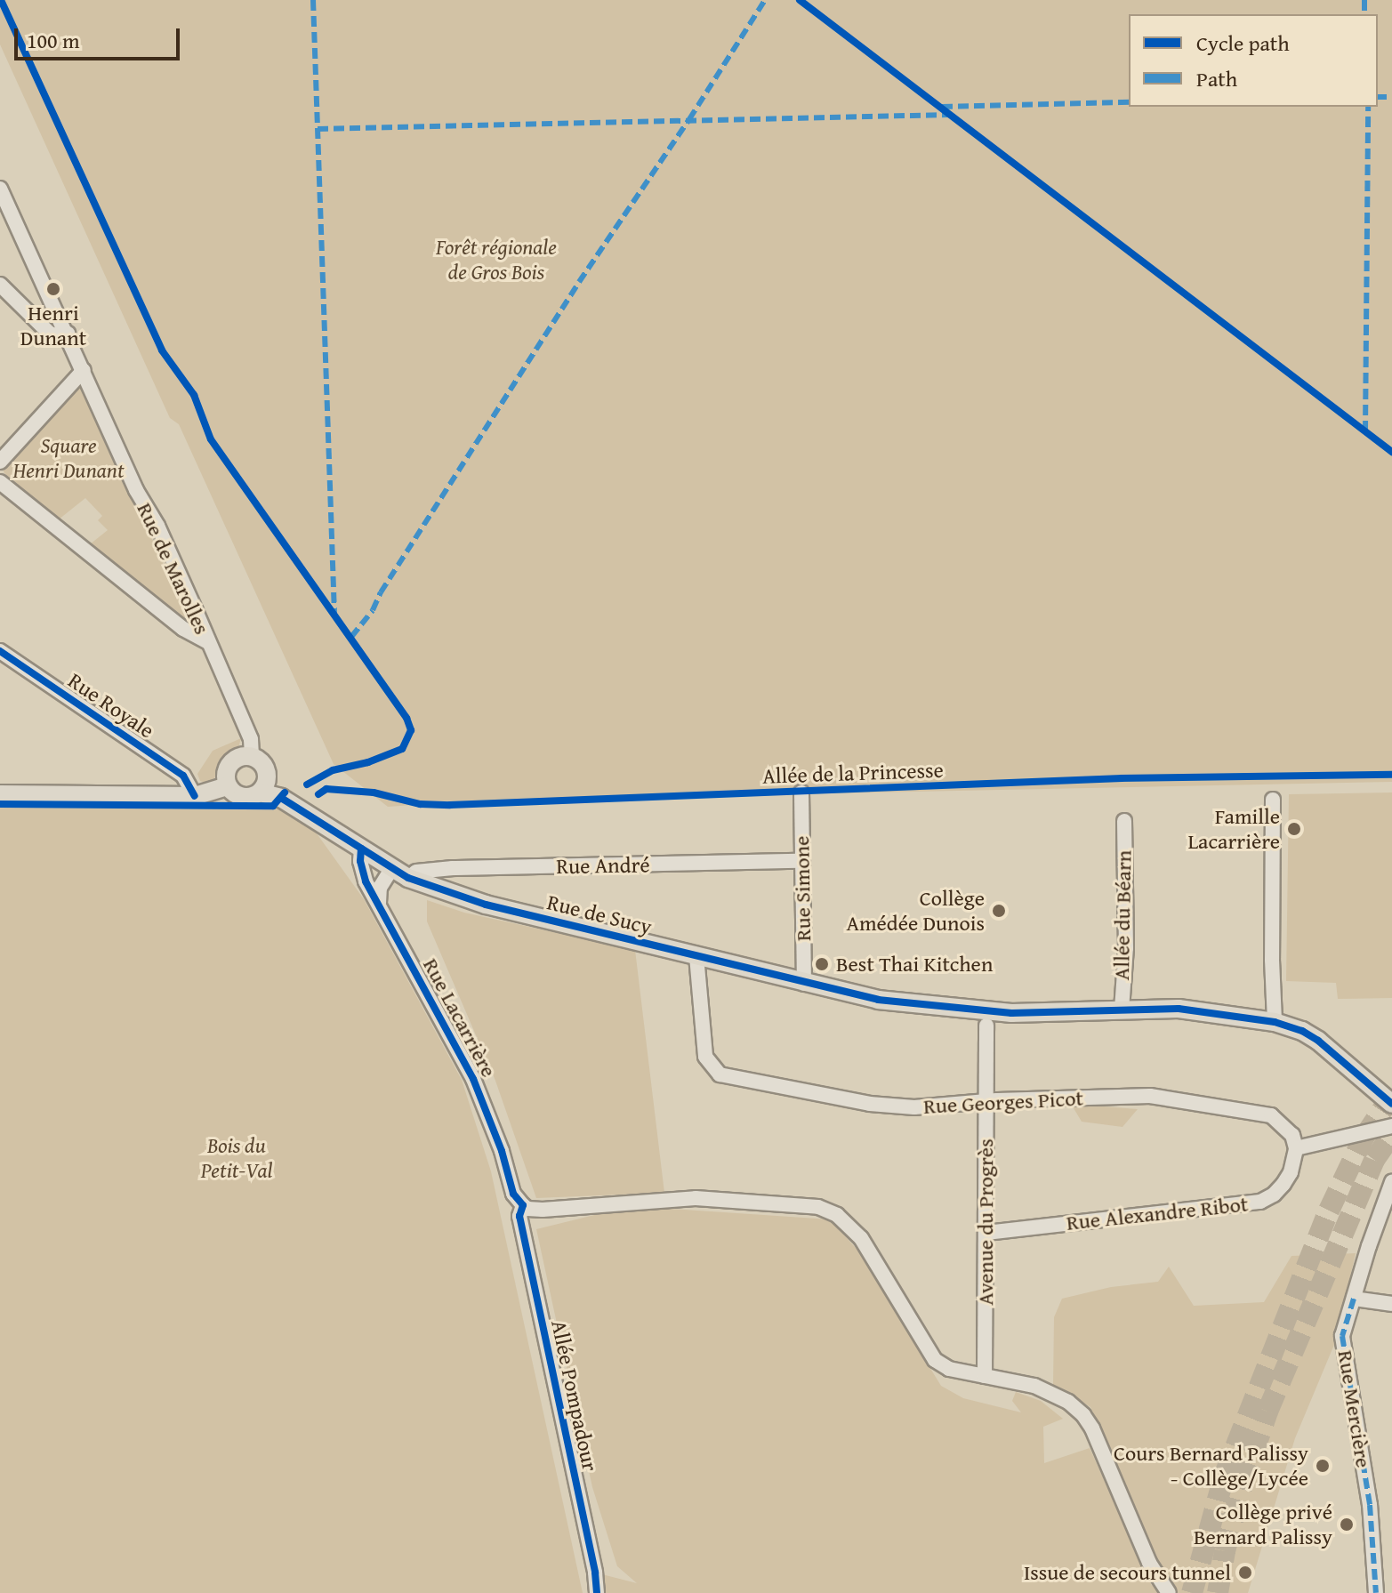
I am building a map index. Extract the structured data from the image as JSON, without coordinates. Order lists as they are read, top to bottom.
{
  "streets": {
    "main road": ["Rue de Sucy"],
    "street": [
      "Rue de Marolles",
      "Rue Royale",
      "Rue André",
      "Rue Simone",
      "Allée du Béarn",
      "Rue Lacarrière",
      "Rue Georges Picot",
      "Rue Alexandre Ribot",
      "Avenue du Progrès",
      "Allée Pompadour",
      "Rue Mercière"
    ],
    "cycle path": ["Allée de la Princesse"]
  },
  "crossings": [
    ["Rue de Marolles", "Rue de Sucy"],
    ["Rue André", "Rue Simone"],
    ["Rue André", "Rue de Sucy"],
    ["Rue Simone", "Rue de Sucy"],
    ["Rue de Sucy", "Allée du Béarn"],
    ["Rue de Sucy", "Rue Lacarrière"],
    ["Rue de Sucy", "Rue Georges Picot"],
    ["Rue Lacarrière", "Allée Pompadour"],
    ["Rue Georges Picot", "Rue Alexandre Ribot"],
    ["Rue Georges Picot", "Avenue du Progrès"],
    ["Rue Alexandre Ribot", "Avenue du Progrès"]
  ],
  "parks": ["Forêt régionale de Gros Bois", "Square Henri Dunant", "Bois du Petit-Val"],
  "places": [
    "Henri Dunant",
    "Famille Lacarrière",
    "Collège Amédée Dunois",
    "Best Thai Kitchen",
    "Cours Bernard Palissy - Collège/Lycée",
    "Collège privé Bernard Palissy",
    "Issue de secours tunnel"
  ],
  "legend": ["Cycle path", "Path"],
  "scale_bar": "100 m"
}
